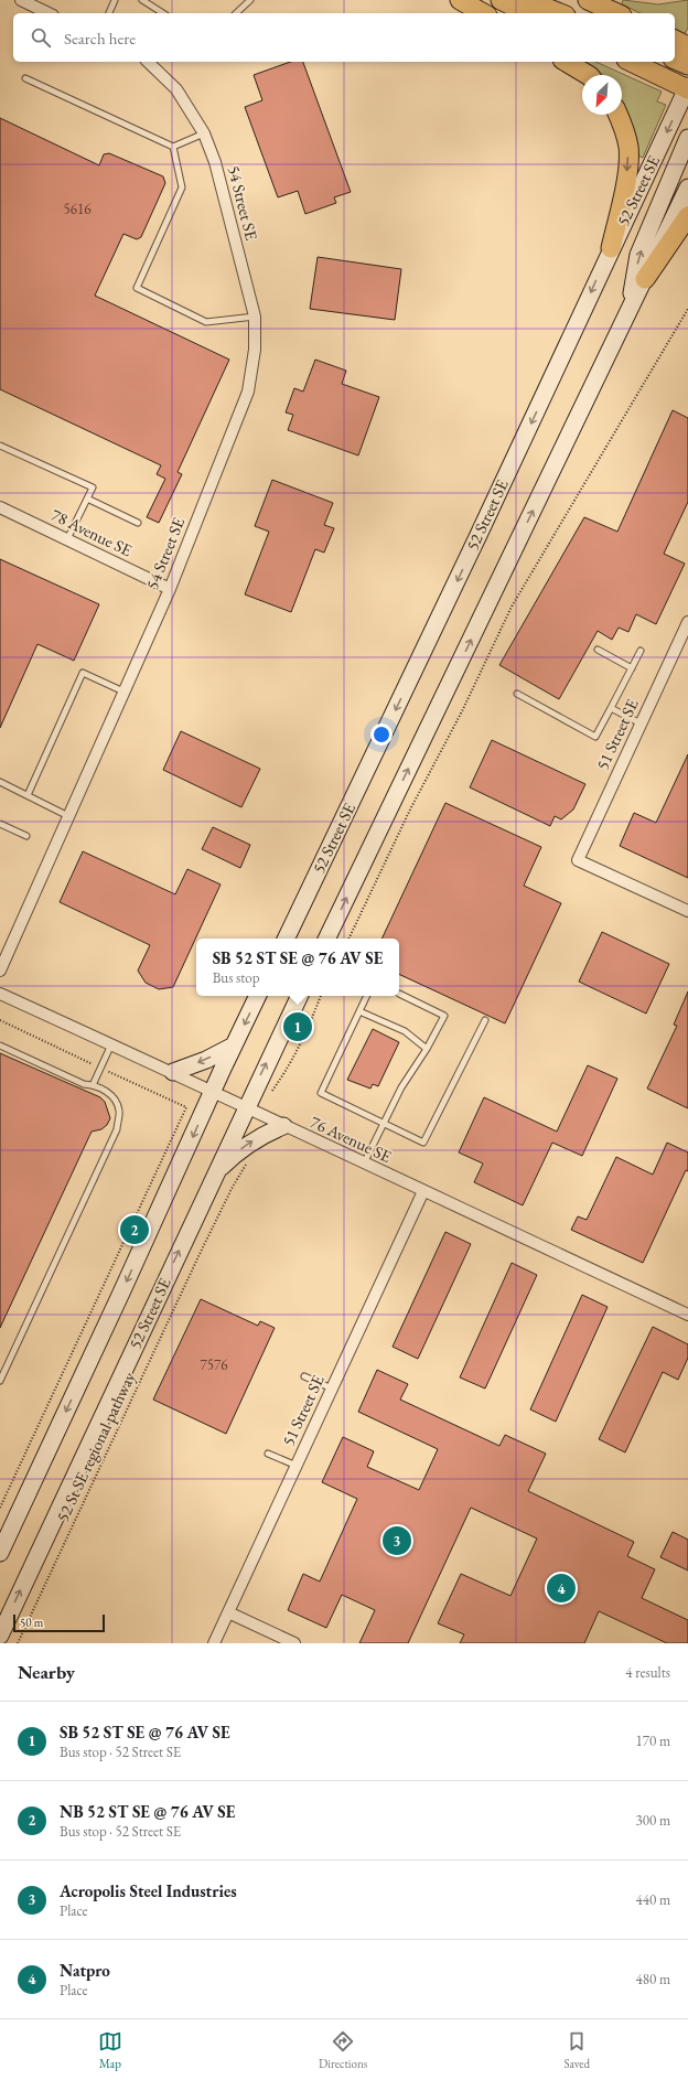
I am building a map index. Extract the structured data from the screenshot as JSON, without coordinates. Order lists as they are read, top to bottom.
{
  "streets": {
    "main road": ["52 Street SE"],
    "street": [
      "54 Street SE",
      "78 Avenue SE",
      "51 Street SE",
      "76 Avenue SE"
    ],
    "path": ["52 St SE regional pathway"]
  },
  "crossings": [
    ["52 Street SE", "76 Avenue SE"],
    ["54 Street SE", "78 Avenue SE"],
    ["51 Street SE", "76 Avenue SE"]
  ],
  "house_numbers": ["5616", "7576"],
  "scale_bar": "50 m",
  "north": "bottom left",
  "page": {
    "search": "Search here",
    "popup": ["SB 52 ST SE @ 76 AV SE", "Bus stop"],
    "pins": [
      "1",
      "2",
      "3",
      "4"
    ],
    "scale": "50 m",
    "heading": ["Nearby", "4 results"],
    "list": [
      {
        "mark": "1",
        "name": "SB 52 ST SE @ 76 AV SE",
        "note": "Bus stop · 52 Street SE",
        "value": "170 m"
      },
      {
        "mark": "2",
        "name": "NB 52 ST SE @ 76 AV SE",
        "note": "Bus stop · 52 Street SE",
        "value": "300 m"
      },
      {
        "mark": "3",
        "name": "Acropolis Steel Industries",
        "note": "Place",
        "value": "440 m"
      },
      {
        "mark": "4",
        "name": "Natpro",
        "note": "Place",
        "value": "480 m"
      }
    ],
    "nav": ["Map", "Directions", "Saved"]
  }
}
